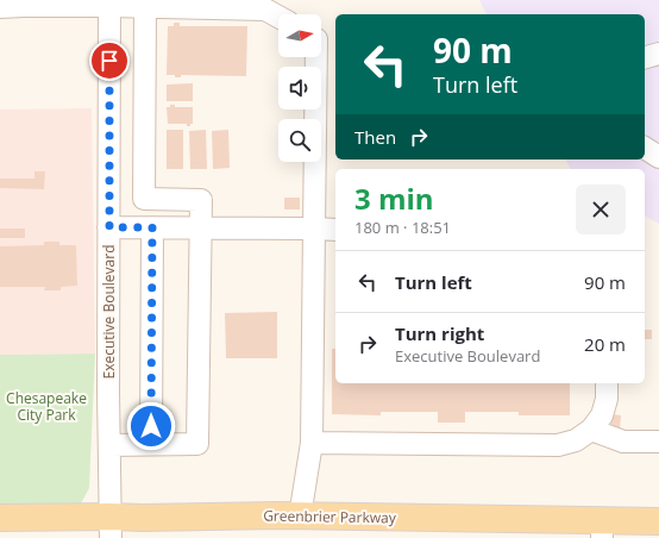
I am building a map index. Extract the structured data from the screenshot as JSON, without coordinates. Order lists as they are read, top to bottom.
{
  "streets": {
    "main road": ["Greenbrier Parkway"],
    "street": ["Executive Boulevard"]
  },
  "crossings": [
    ["Executive Boulevard", "Greenbrier Parkway"]
  ],
  "parks": ["Chesapeake City Park"],
  "north": "right",
  "page": {
    "turn": ["90 m", "Turn left"],
    "then": "Then",
    "heading": ["3 min", "180 m · 18:51"],
    "list": [
      {
        "name": "Turn left",
        "value": "90 m"
      },
      {
        "name": "Turn right",
        "note": "Executive Boulevard",
        "value": "20 m"
      }
    ]
  }
}
